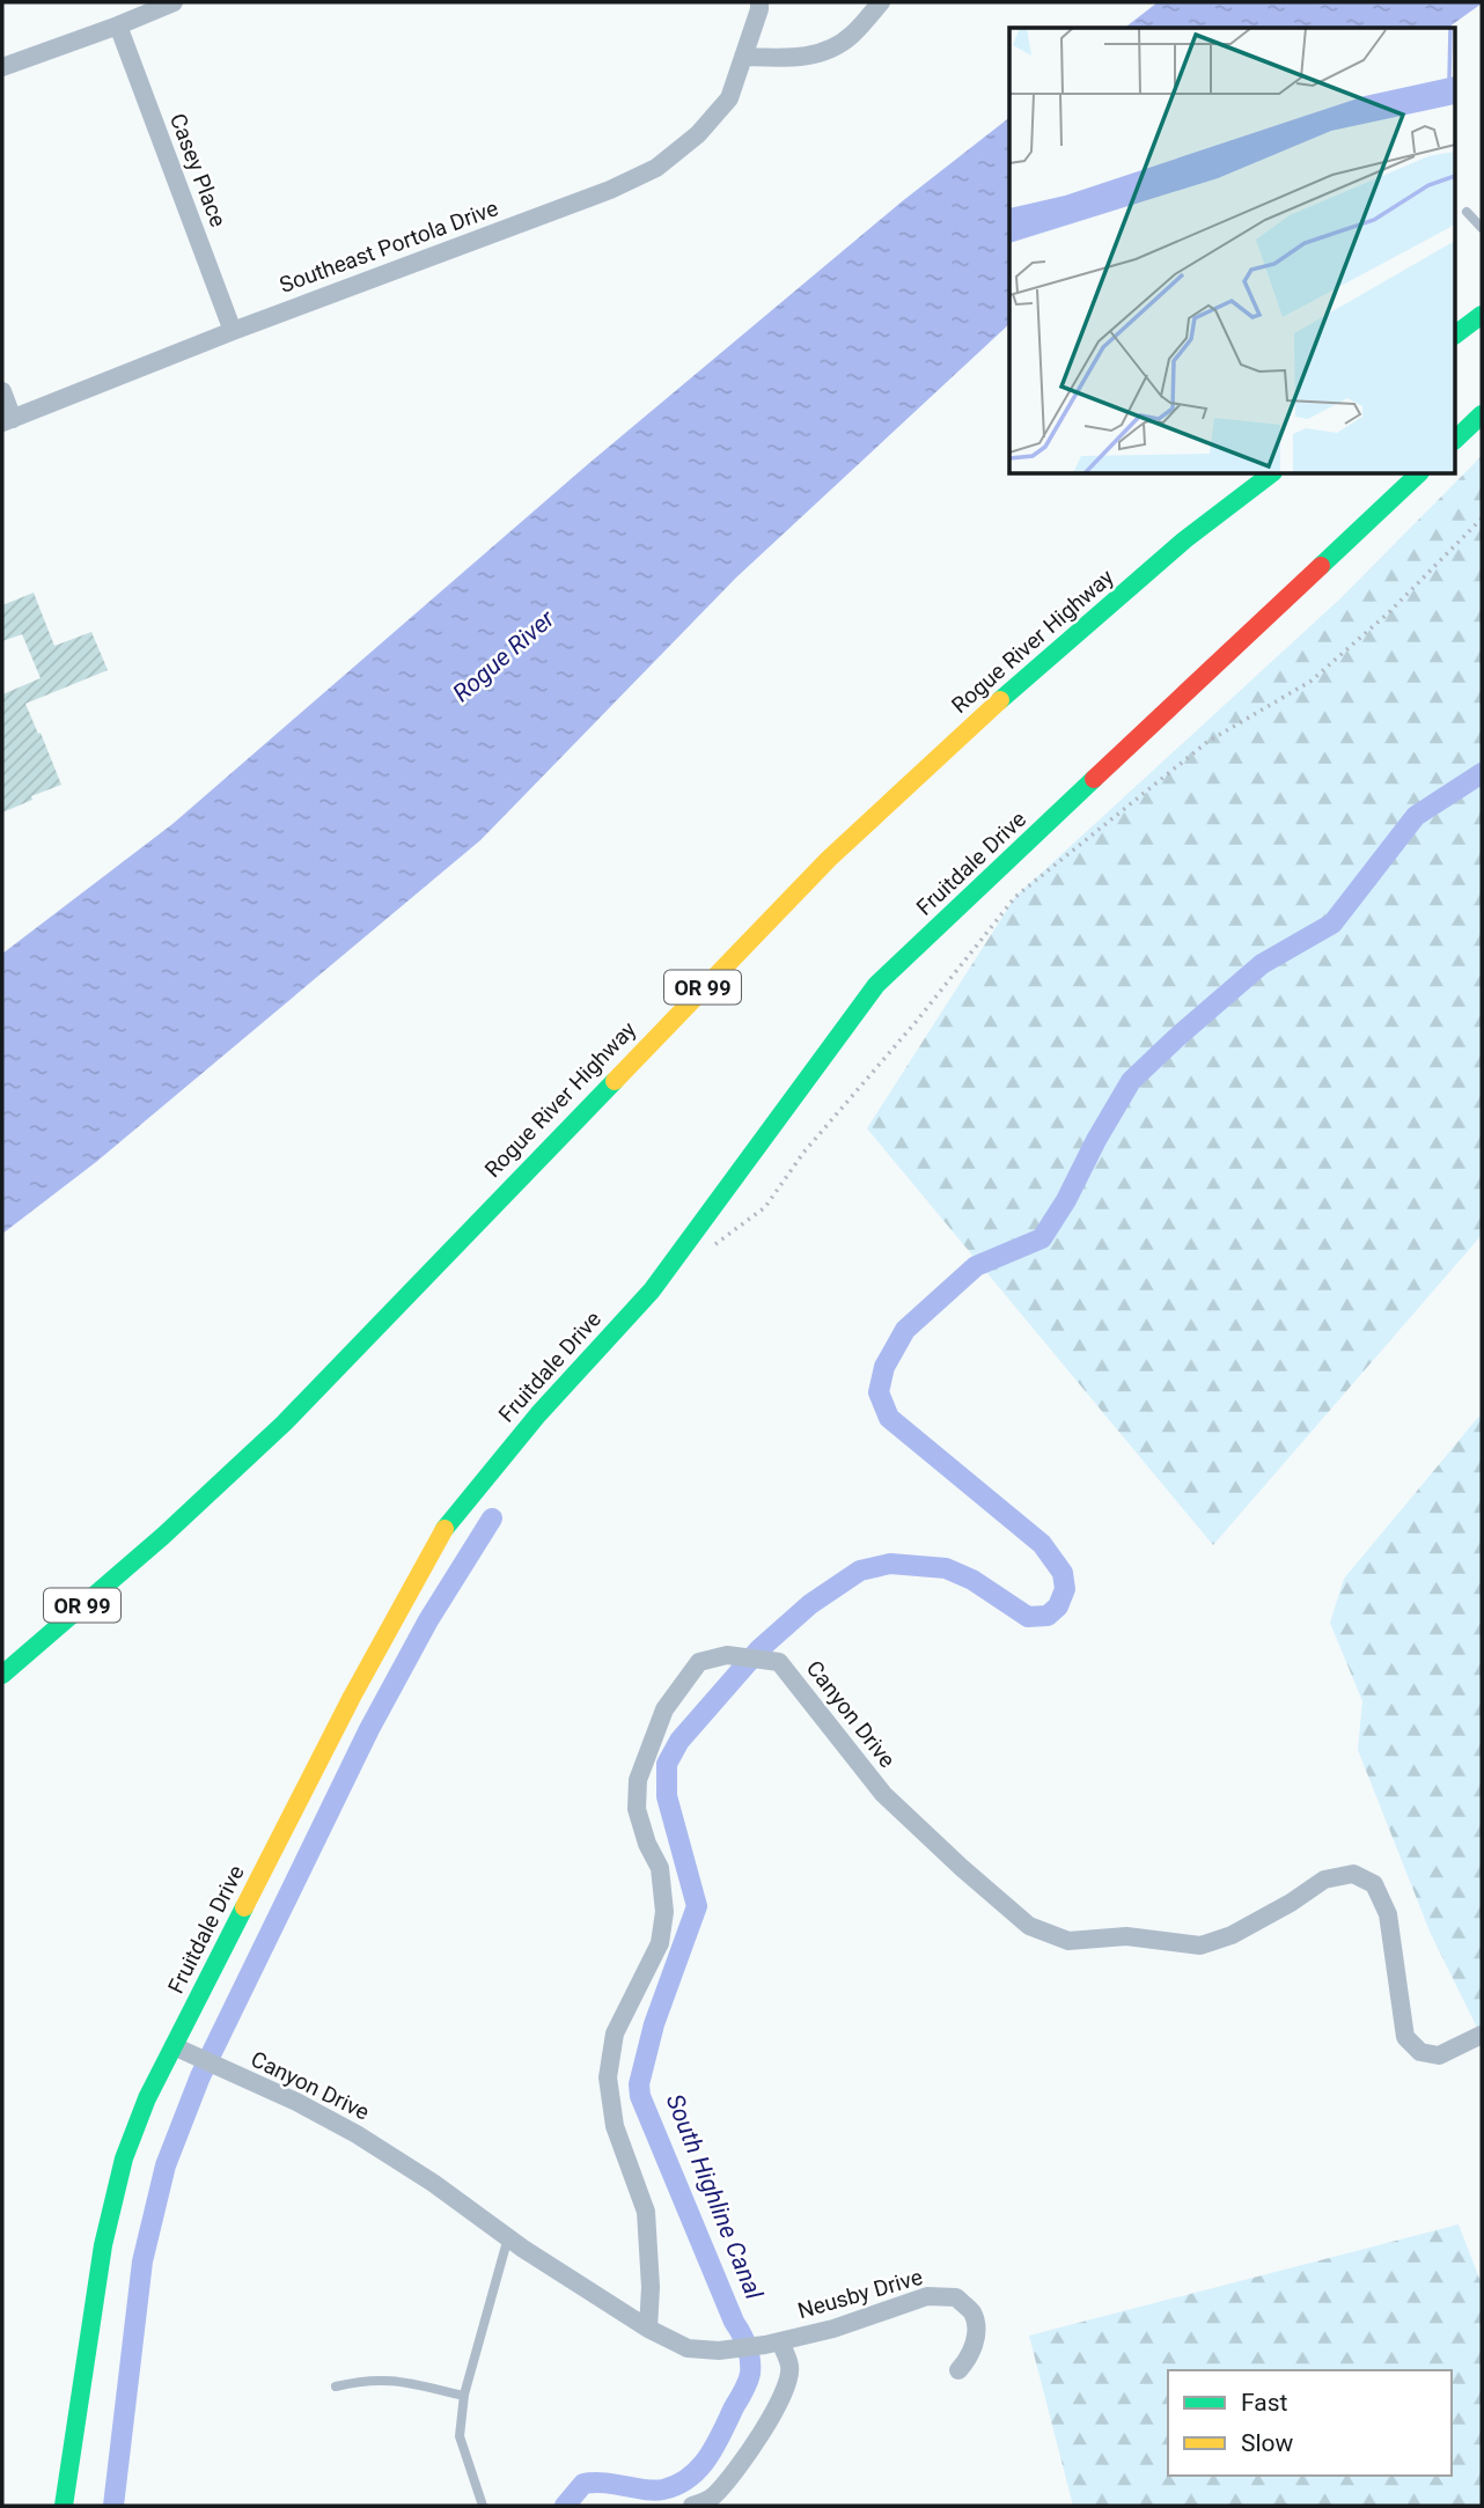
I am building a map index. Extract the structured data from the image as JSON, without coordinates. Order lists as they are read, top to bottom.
{
  "streets": {
    "street": [
      "Casey Place",
      "Southeast Portola Drive",
      "Rogue River Highway",
      "Fruitdale Drive",
      "OR 99",
      "Canyon Drive",
      "Neusby Drive"
    ]
  },
  "crossings": [
    ["Casey Place", "Southeast Portola Drive"],
    ["Fruitdale Drive", "Canyon Drive"],
    ["Canyon Drive", "Neusby Drive"]
  ],
  "water": ["Rogue River", "South Highline Canal"],
  "legend": ["Fast", "Slow"]
}
